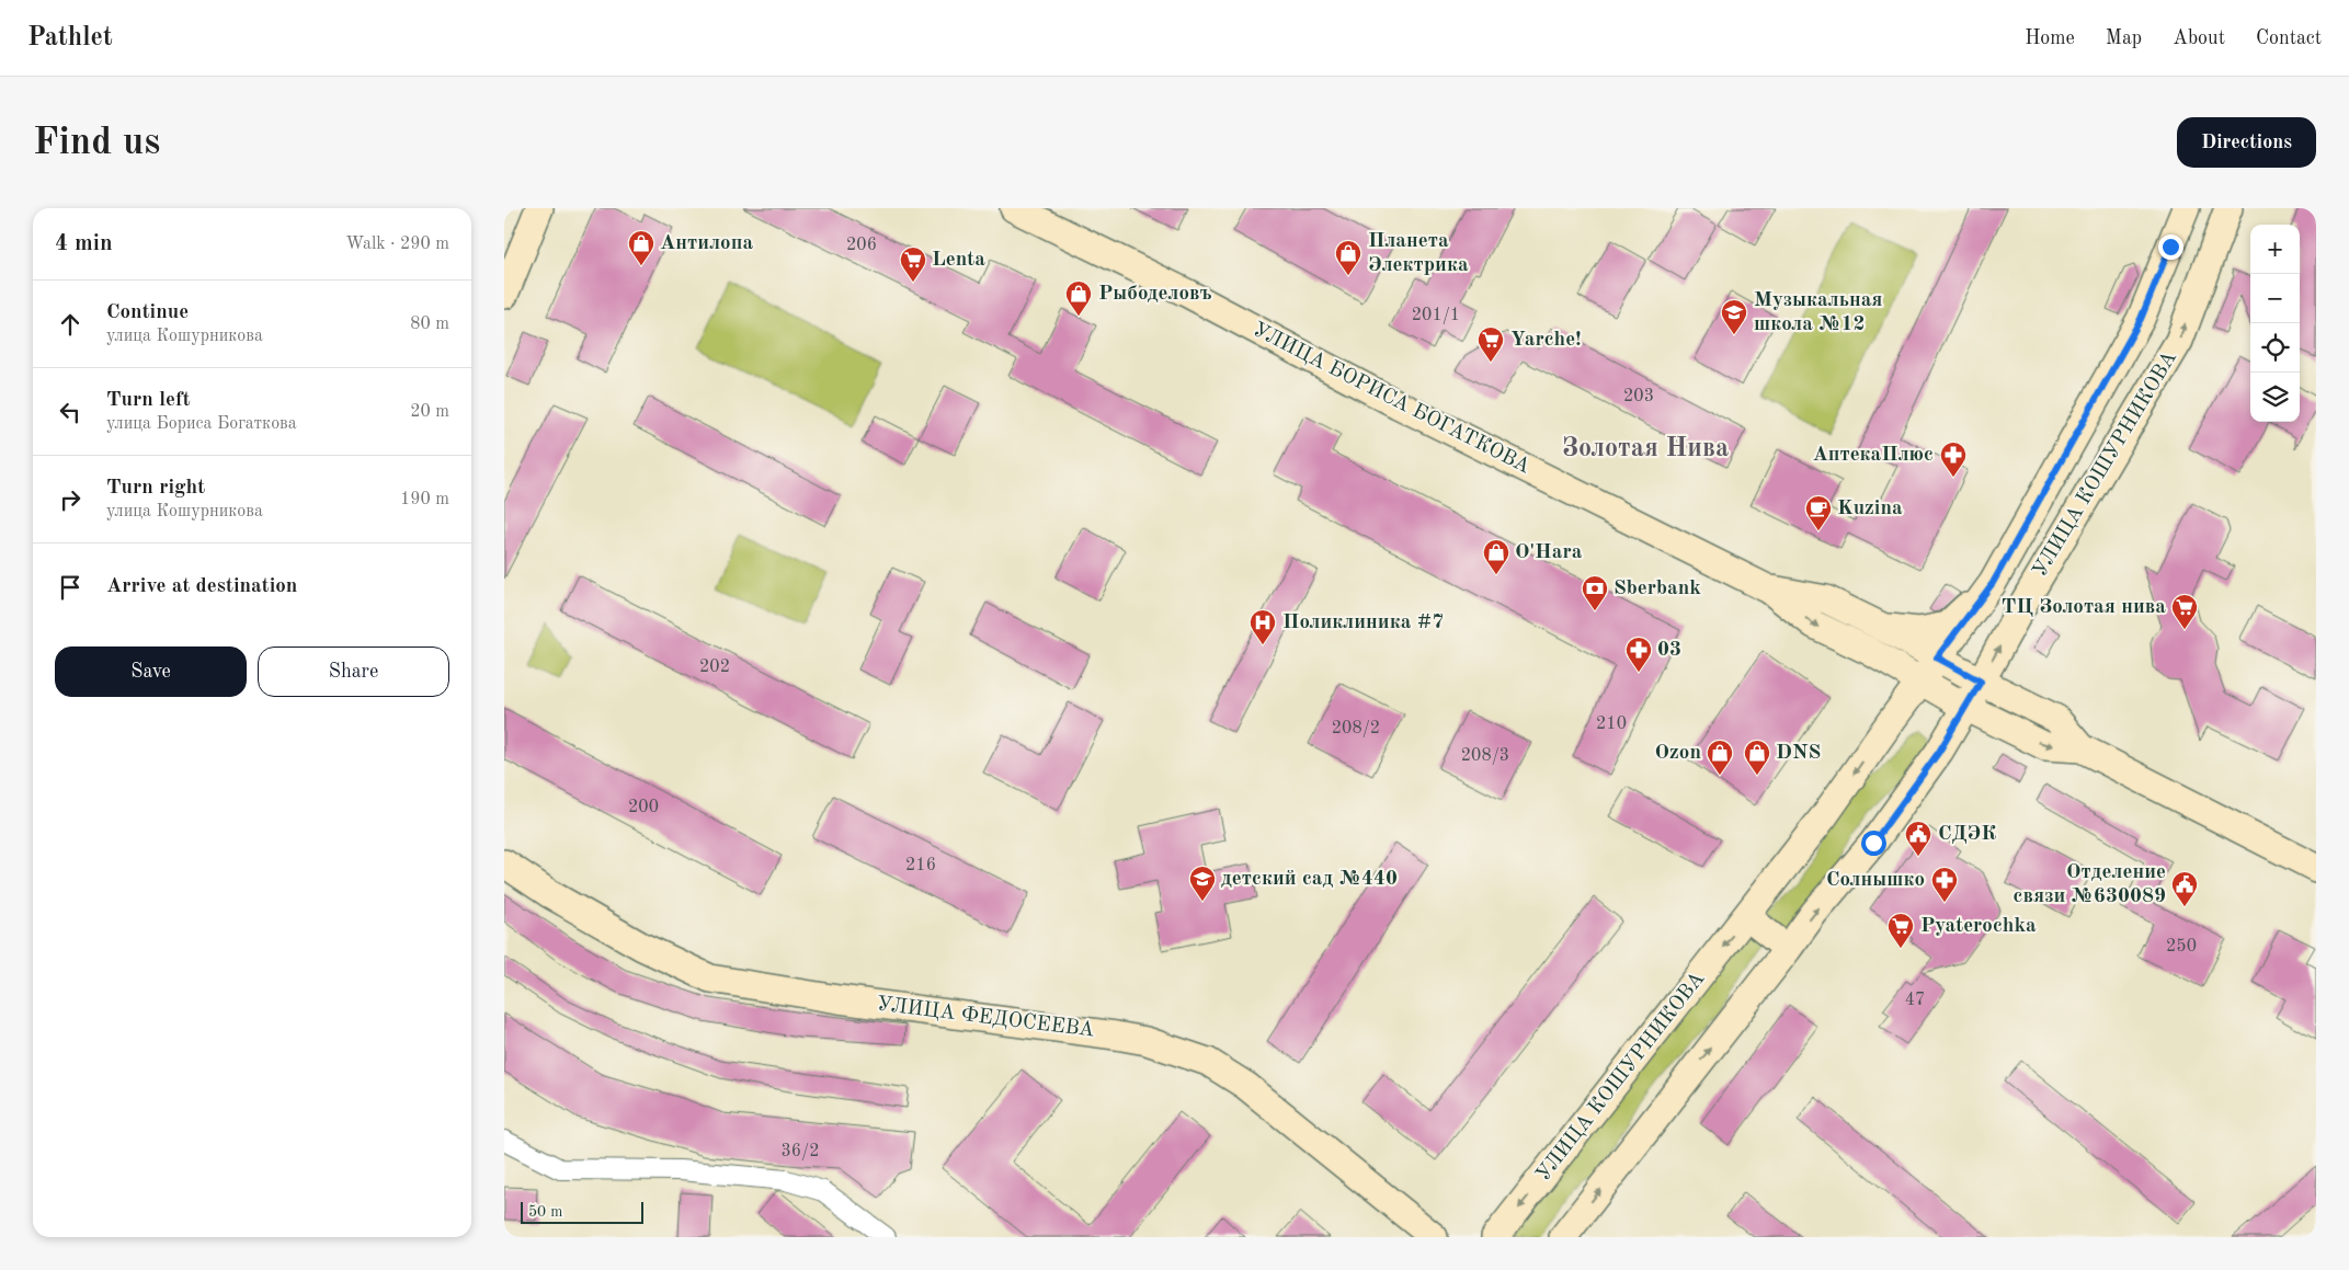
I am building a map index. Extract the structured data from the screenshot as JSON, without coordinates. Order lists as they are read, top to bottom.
{
  "streets": {
    "main road": ["УЛИЦА БОРИСА БОГАТКОВА", "УЛИЦА КОШУРНИКОВА", "УЛИЦА ФЕДОСЕЕВА"]
  },
  "crossings": [
    ["УЛИЦА БОРИСА БОГАТКОВА", "УЛИЦА КОШУРНИКОВА"]
  ],
  "districts": ["Золотая Нива"],
  "places": {
    "shop": [
      "Антилопа",
      "Планета Электрика",
      "Рыбоделовъ",
      "O'Hara",
      "Ozon",
      "DNS"
    ],
    "supermarket": [
      "Lenta",
      "Yarche!",
      "ТЦ Золотая нива",
      "Pyaterochka"
    ],
    "school or university": ["Музыкальная школа №12", "детский сад №440"],
    "pharmacy": ["АптекаПлюс", "03", "Солнышко"],
    "cafe": ["Kuzina"],
    "bank": ["Sberbank"],
    "hospital": ["Поликлиника #7"],
    "public building": ["СДЭК", "Отделение связи №630089"]
  },
  "house_numbers": [
    "206",
    "201/1",
    "203",
    "202",
    "210",
    "208/2",
    "208/3",
    "200",
    "216",
    "250",
    "47",
    "36/2"
  ],
  "scale_bar": "50 m",
  "page": {
    "header": "Pathlet",
    "nav": [
      "Home",
      "Map",
      "About",
      "Contact"
    ],
    "buttons": [
      "Directions",
      ["Save", "Share"]
    ],
    "title": "Find us",
    "heading": ["4 min", "Walk · 290 m"],
    "map_buttons": ["+", "−"],
    "list": [
      ["Continue", "улица Кошурникова", "80 m"],
      ["Turn left", "улица Бориса Богаткова", "20 m"],
      ["Turn right", "улица Кошурникова", "190 m"],
      "Arrive at destination"
    ],
    "scale": "50 m"
  }
}
